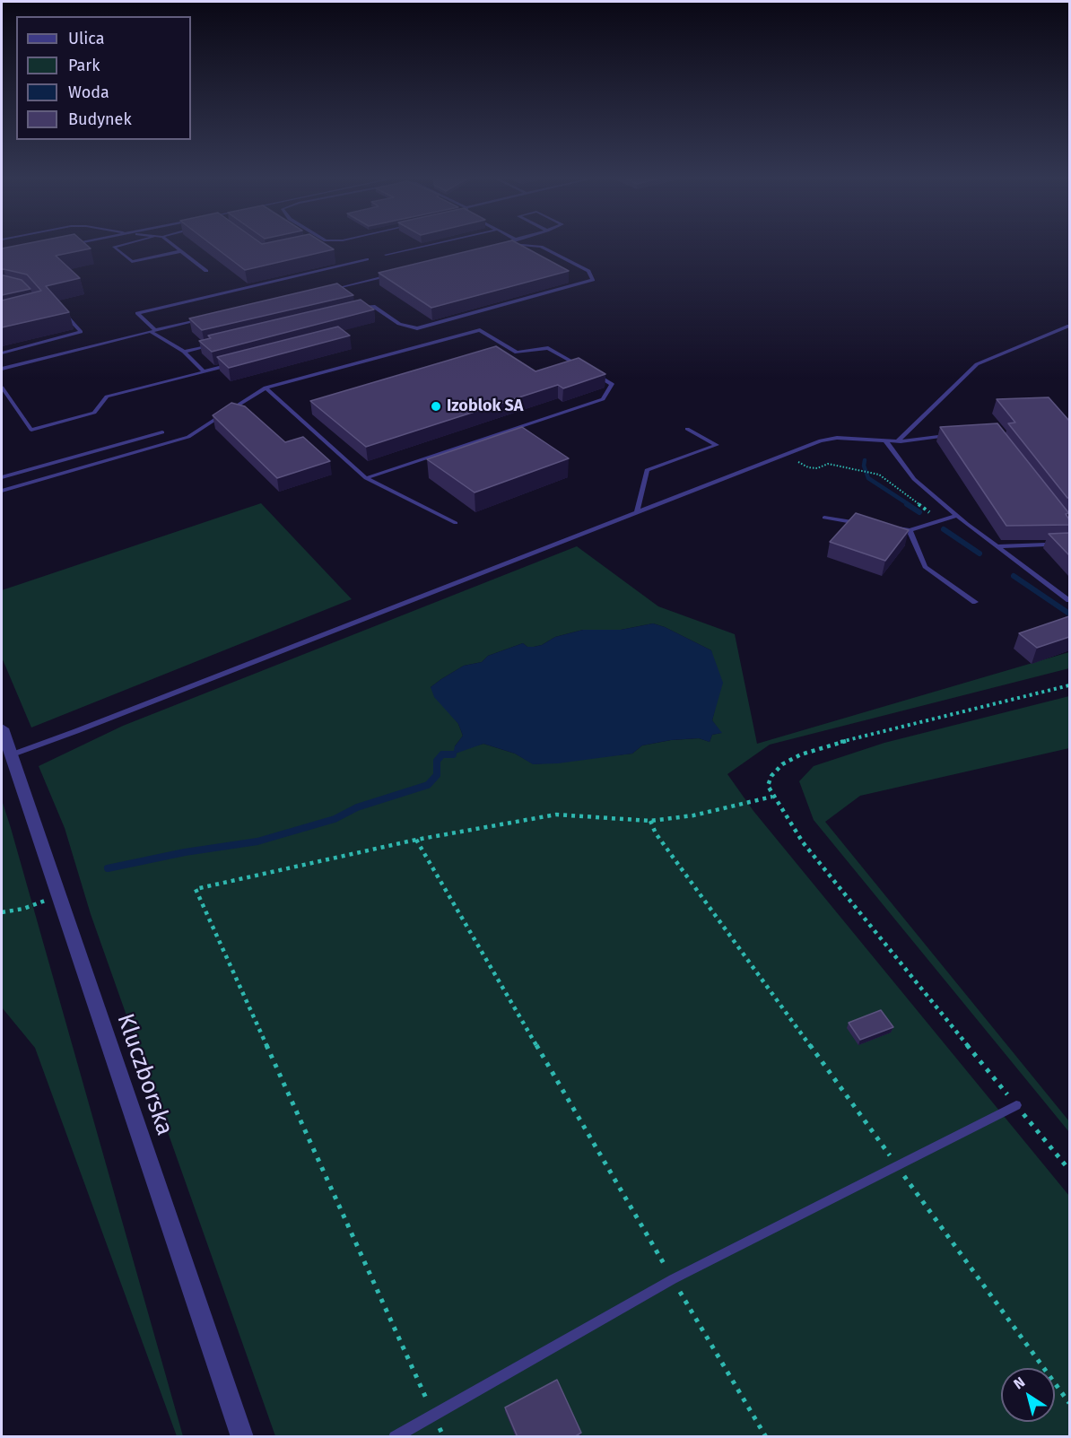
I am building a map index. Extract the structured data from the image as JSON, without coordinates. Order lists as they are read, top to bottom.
{
  "streets": {
    "street": ["Kluczborska"]
  },
  "places": ["Izoblok SA"],
  "legend": [
    "Ulica",
    "Park",
    "Woda",
    "Budynek"
  ],
  "north": "top left"
}
